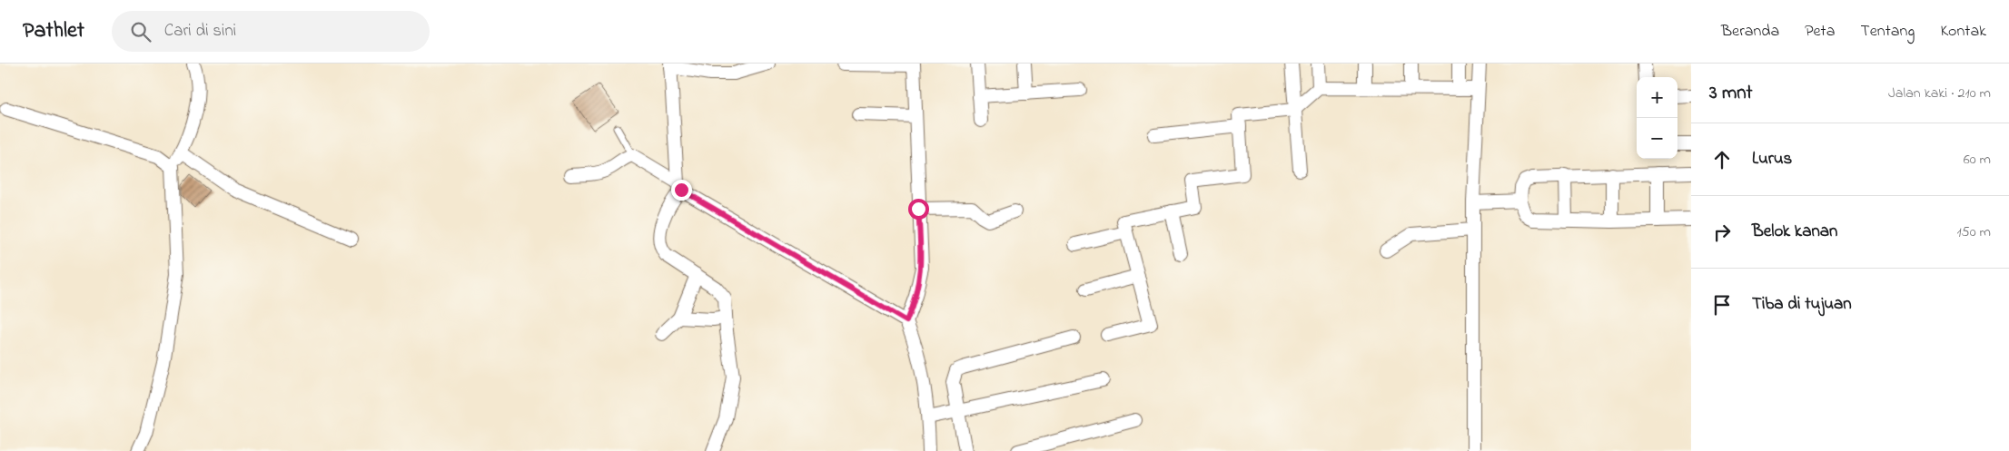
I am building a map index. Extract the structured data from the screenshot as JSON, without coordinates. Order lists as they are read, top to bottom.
{
  "page": {
    "header": "Pathlet",
    "search": "Cari di sini",
    "nav": [
      "Beranda",
      "Peta",
      "Tentang",
      "Kontak"
    ],
    "heading": ["3 mnt", "Jalan kaki · 210 m"],
    "map_buttons": ["+", "−"],
    "list": [
      ["Lurus", "60 m"],
      ["Belok kanan", "150 m"],
      "Tiba di tujuan"
    ]
  }
}
